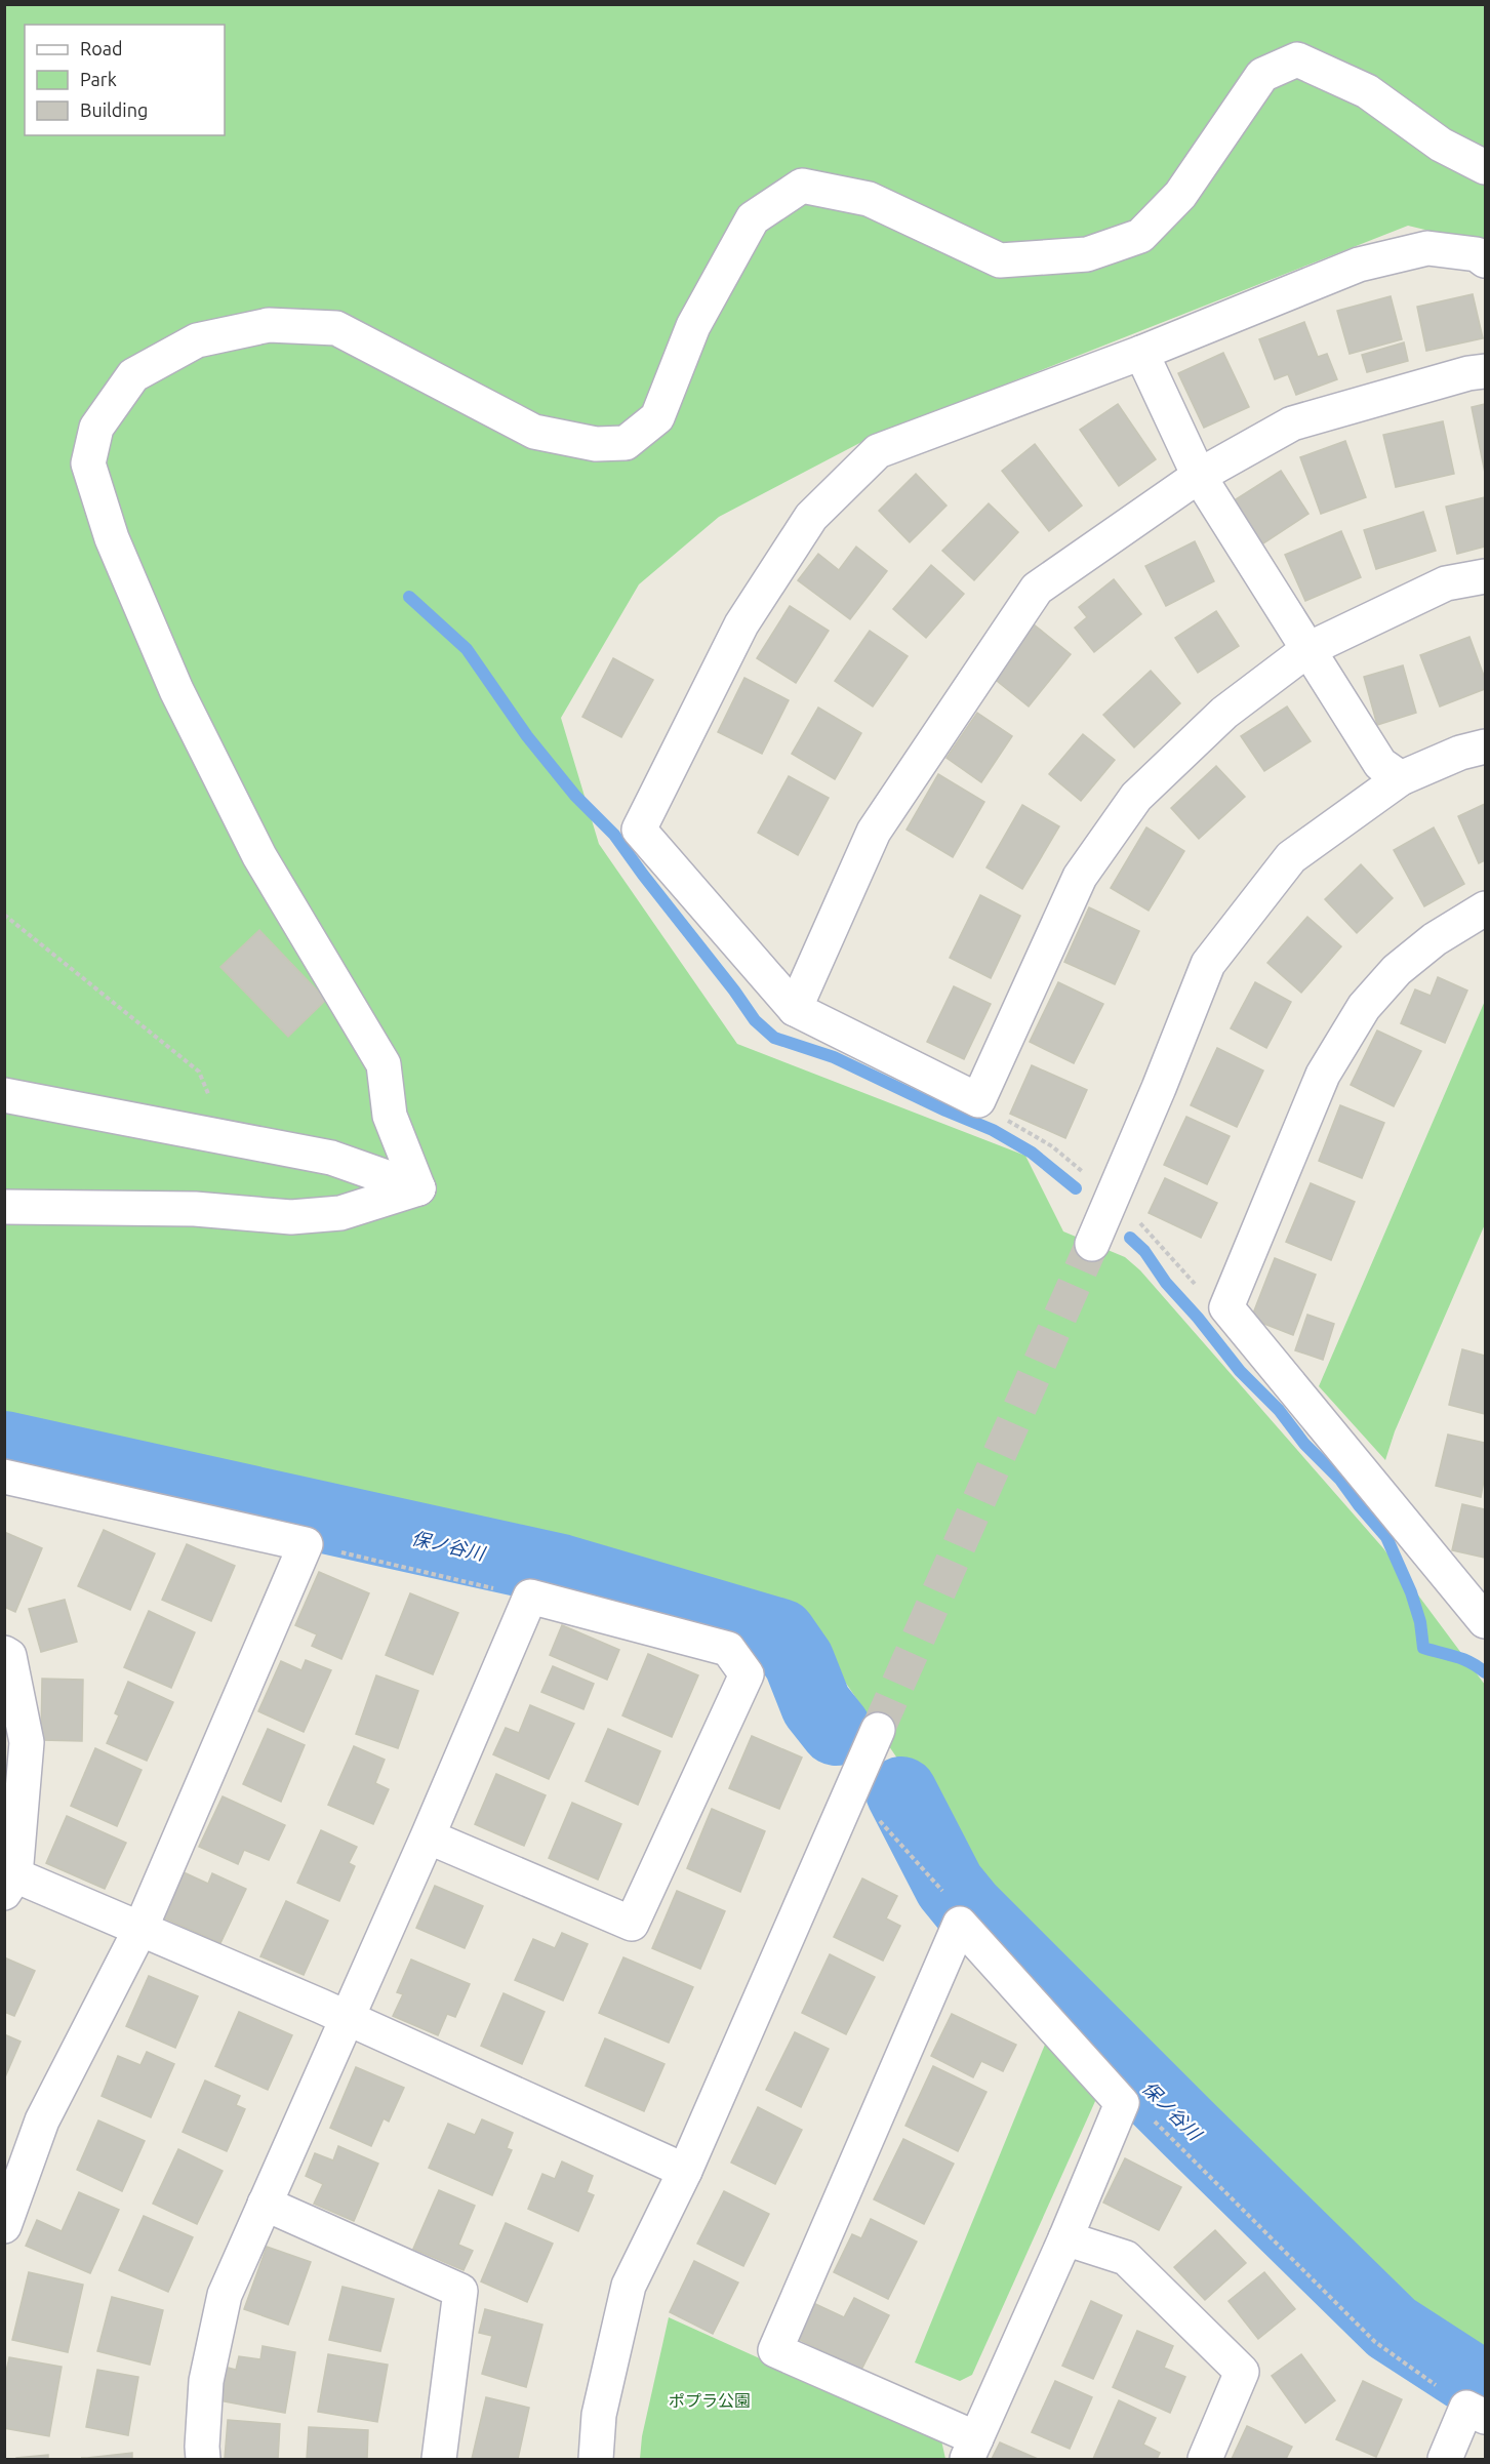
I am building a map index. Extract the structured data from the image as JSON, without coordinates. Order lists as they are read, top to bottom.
{
  "water": ["保ノ谷川"],
  "parks": ["ポプラ公園"],
  "legend": ["Road", "Park", "Building"]
}
